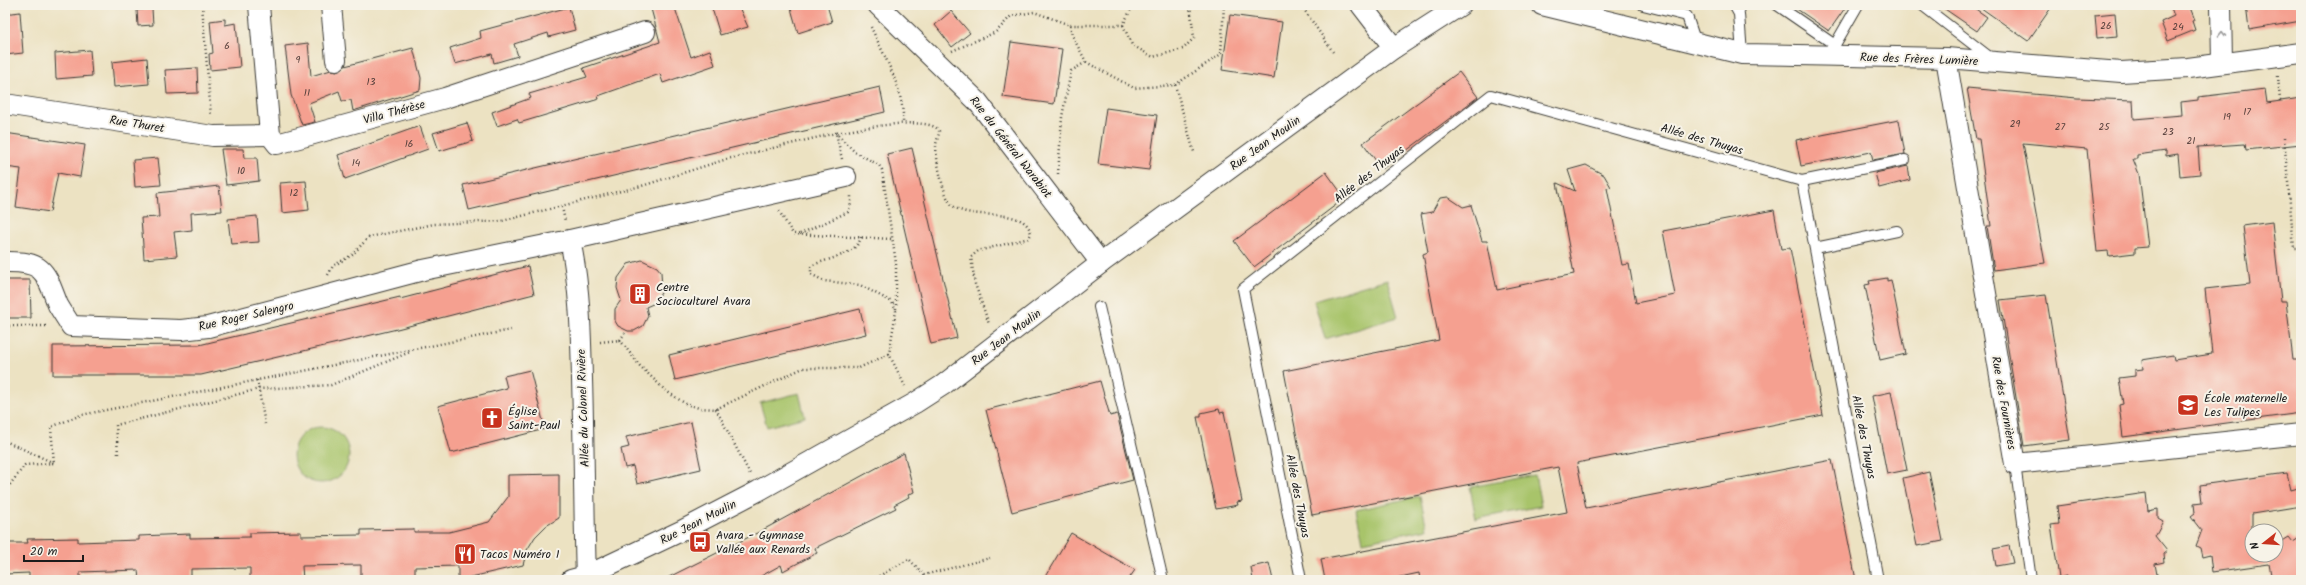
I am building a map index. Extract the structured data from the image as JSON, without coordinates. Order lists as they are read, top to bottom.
{
  "streets": {
    "street": [
      "Rue des Frères Lumière",
      "Villa Thérèse",
      "Rue Thuret",
      "Rue Jean Moulin",
      "Rue du Général Warabiot",
      "Rue Roger Salengro",
      "Rue des Fournières",
      "Allée du Colonel Rivière"
    ],
    "lane": ["Allée des Thuyas"]
  },
  "crossings": [
    ["Rue des Frères Lumière", "Rue des Fournières"],
    ["Villa Thérèse", "Rue Thuret"],
    ["Rue Jean Moulin", "Rue du Général Warabiot"],
    ["Rue Jean Moulin", "Allée du Colonel Rivière"],
    ["Rue Roger Salengro", "Allée du Colonel Rivière"]
  ],
  "places": {
    "building": ["Centre Socioculturel Avara"],
    "school or university": ["École maternelle Les Tulipes"],
    "church": ["Église Saint-Paul"],
    "bus stop": ["Avara - Gymnase Vallée aux Renards"],
    "restaurant": ["Tacos Numéro 1"]
  },
  "house_numbers": [
    "26",
    "24",
    "6",
    "9",
    "13",
    "11",
    "17",
    "19",
    "29",
    "27",
    "25",
    "23",
    "21",
    "16",
    "14",
    "10",
    "12"
  ],
  "scale_bar": "20 m",
  "north": "left"
}
